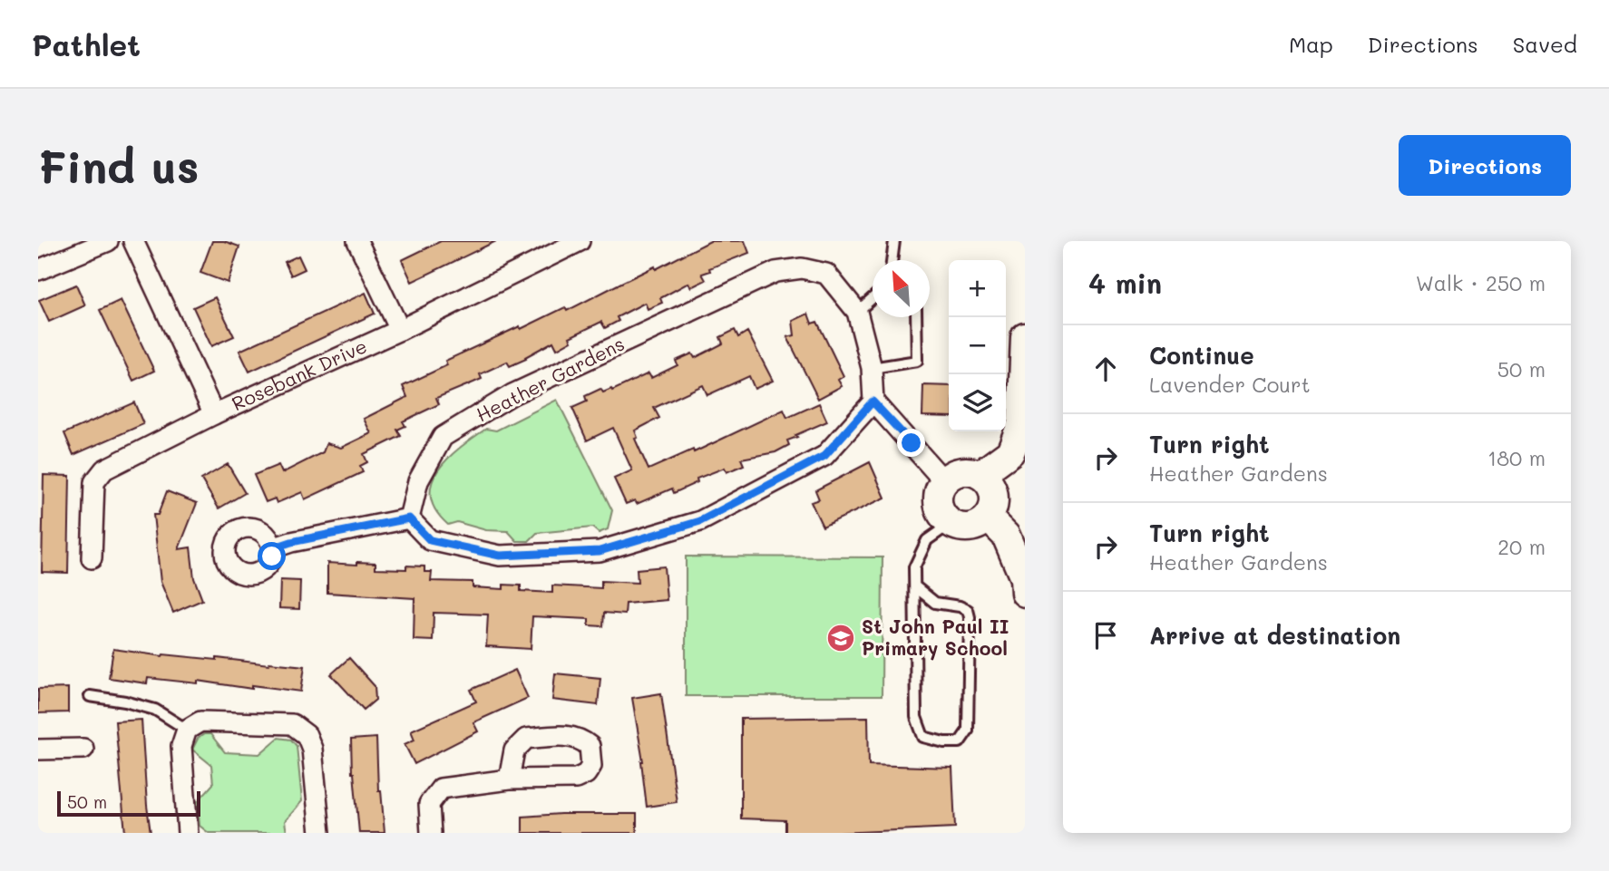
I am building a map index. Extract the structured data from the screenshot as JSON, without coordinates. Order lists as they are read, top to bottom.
{
  "streets": {
    "street": ["Rosebank Drive", "Heather Gardens"]
  },
  "places": {
    "school or university": ["St John Paul II Primary School"]
  },
  "scale_bar": "50 m",
  "north": "top left",
  "page": {
    "header": "Pathlet",
    "nav": ["Map", "Directions", "Saved"],
    "buttons": "Directions",
    "title": "Find us",
    "heading": ["4 min", "Walk · 250 m"],
    "map_buttons": ["+", "−"],
    "list": [
      ["Continue", "Lavender Court", "50 m"],
      ["Turn right", "Heather Gardens", "180 m"],
      ["Turn right", "Heather Gardens", "20 m"],
      "Arrive at destination"
    ],
    "scale": "50 m"
  }
}
